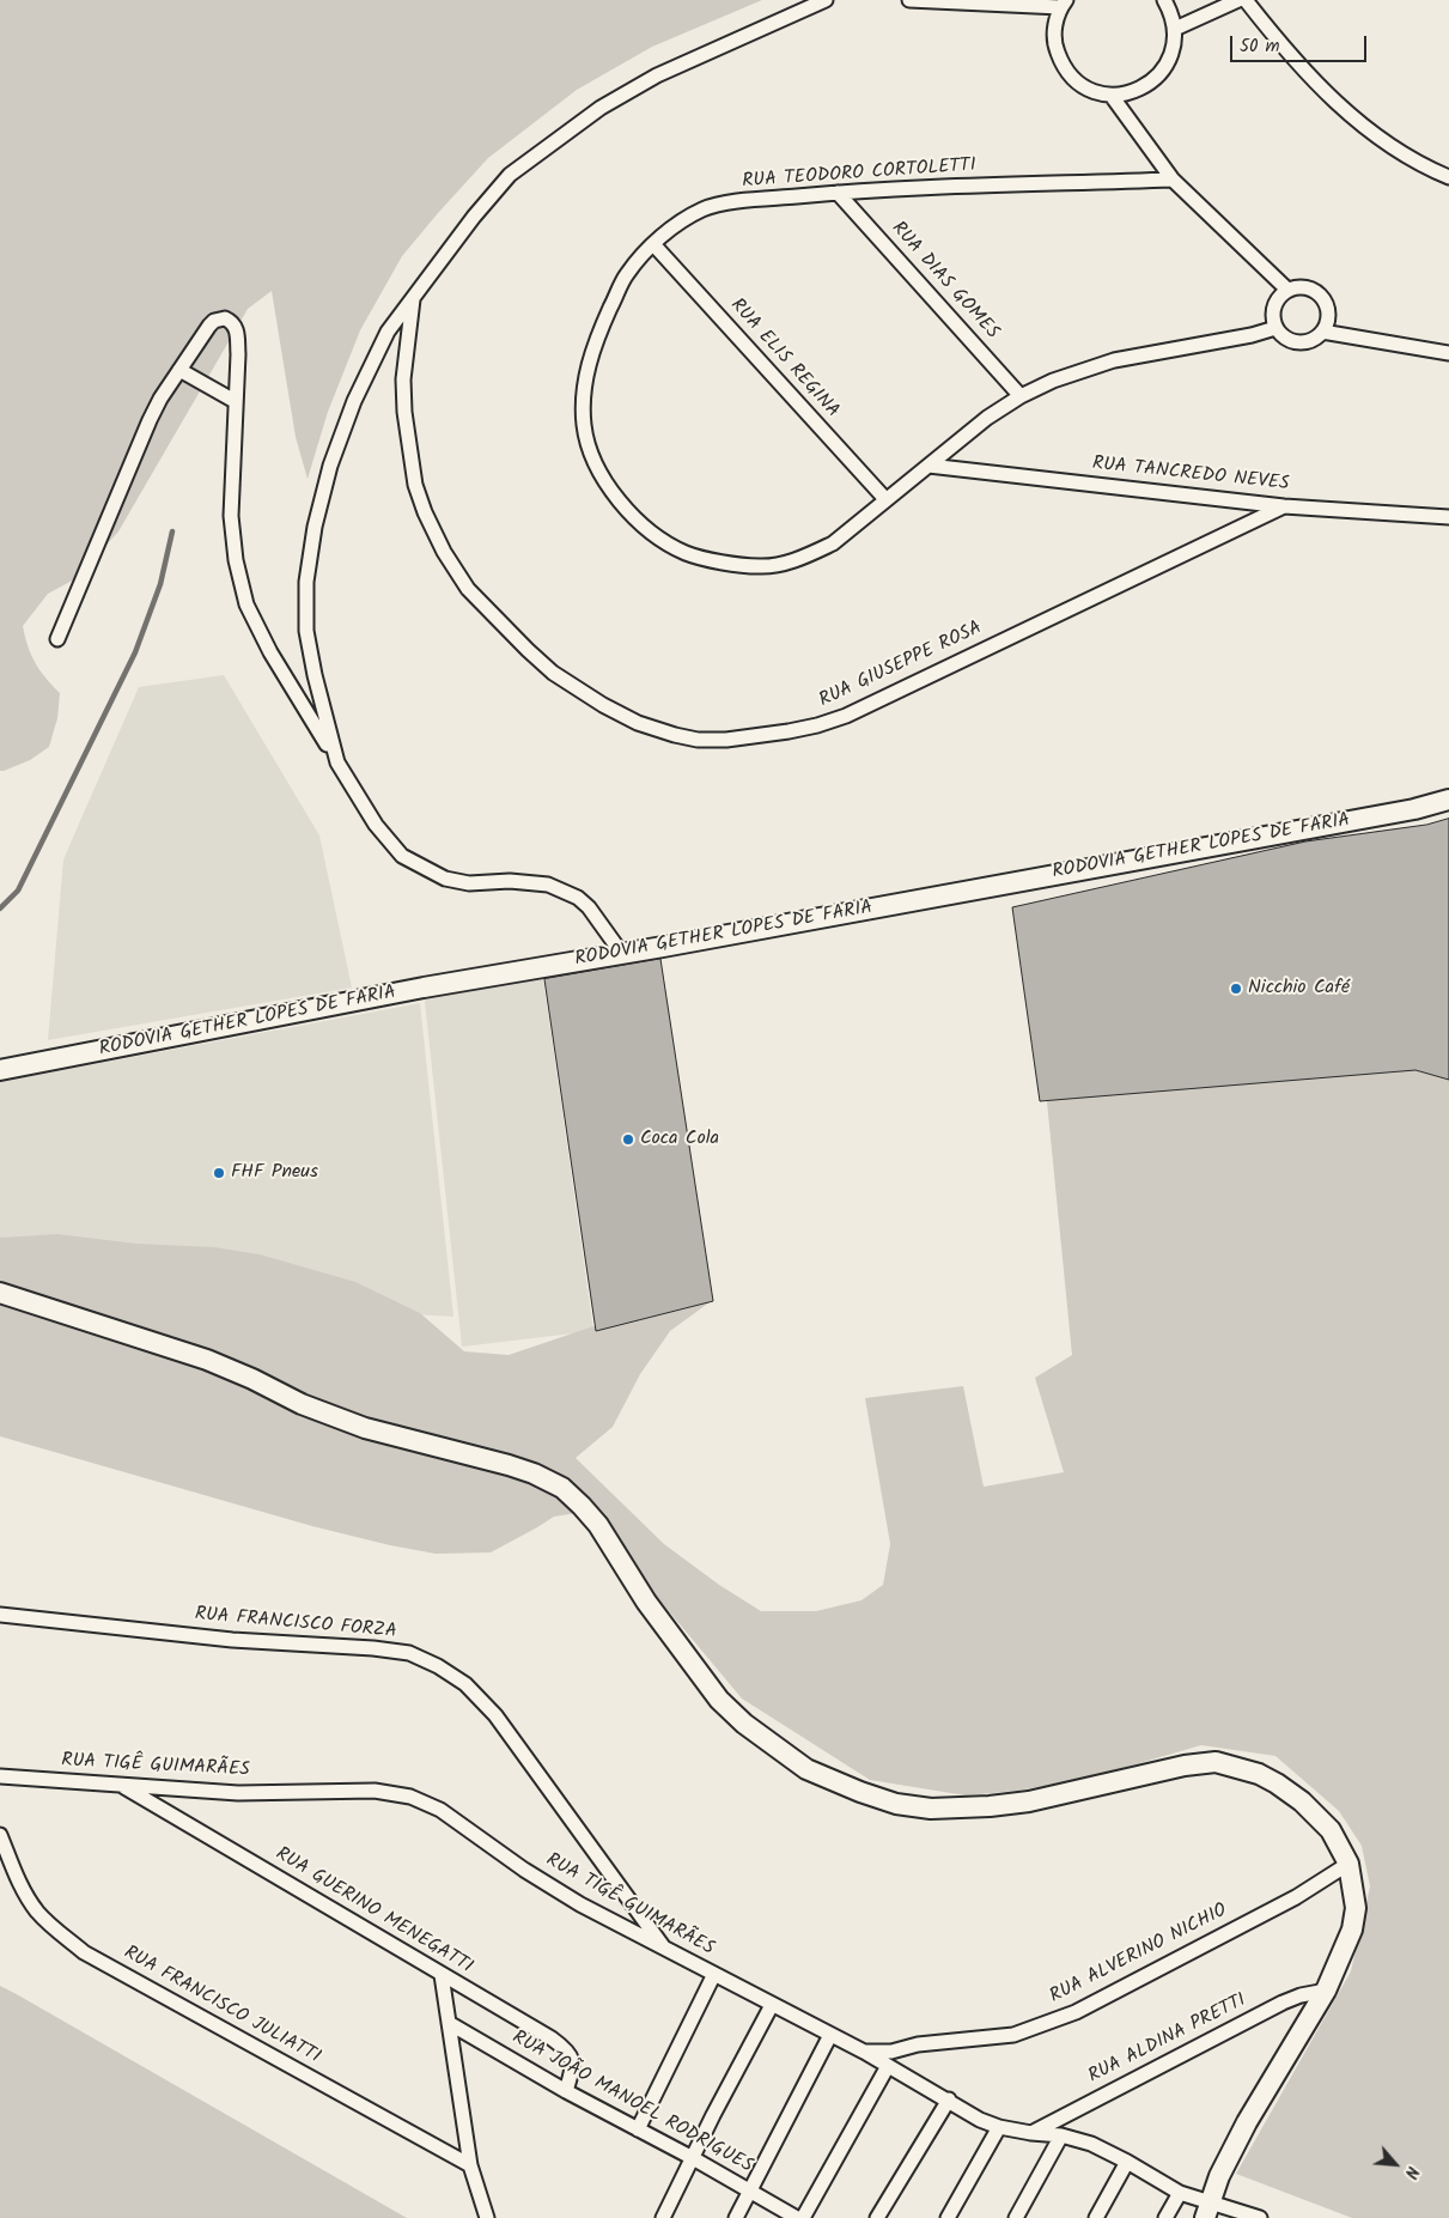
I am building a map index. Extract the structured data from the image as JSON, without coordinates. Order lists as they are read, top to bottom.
{
  "streets": {
    "street": [
      "RUA TEODORO CORTOLETTI",
      "RUA DIAS GOMES",
      "RUA ELIS REGINA",
      "RUA TANCREDO NEVES",
      "RUA GIUSEPPE ROSA",
      "RODOVIA GETHER LOPES DE FARIA",
      "RUA FRANCISCO FORZA",
      "RUA TIGÊ GUIMARÃES",
      "RUA GUERINO MENEGATTI",
      "RUA ALVERINO NICHIO",
      "RUA FRANCISCO JULIATTI",
      "RUA ALDINA PRETTI",
      "RUA JOÃO MANOEL RODRIGUES"
    ]
  },
  "crossings": [
    ["RUA TEODORO CORTOLETTI", "RUA DIAS GOMES"],
    ["RUA TEODORO CORTOLETTI", "RUA ELIS REGINA"],
    ["RUA TEODORO CORTOLETTI", "RUA TANCREDO NEVES"],
    ["RUA TANCREDO NEVES", "RUA GIUSEPPE ROSA"],
    ["RUA FRANCISCO FORZA", "RUA TIGÊ GUIMARÃES"],
    ["RUA TIGÊ GUIMARÃES", "RUA GUERINO MENEGATTI"],
    ["RUA TIGÊ GUIMARÃES", "RUA ALVERINO NICHIO"],
    ["RUA TIGÊ GUIMARÃES", "RUA ALDINA PRETTI"],
    ["RUA GUERINO MENEGATTI", "RUA JOÃO MANOEL RODRIGUES"]
  ],
  "places": ["Nicchio Café", "Coca Cola", "FHF Pneus"],
  "scale_bar": "50 m",
  "north": "bottom right"
}
